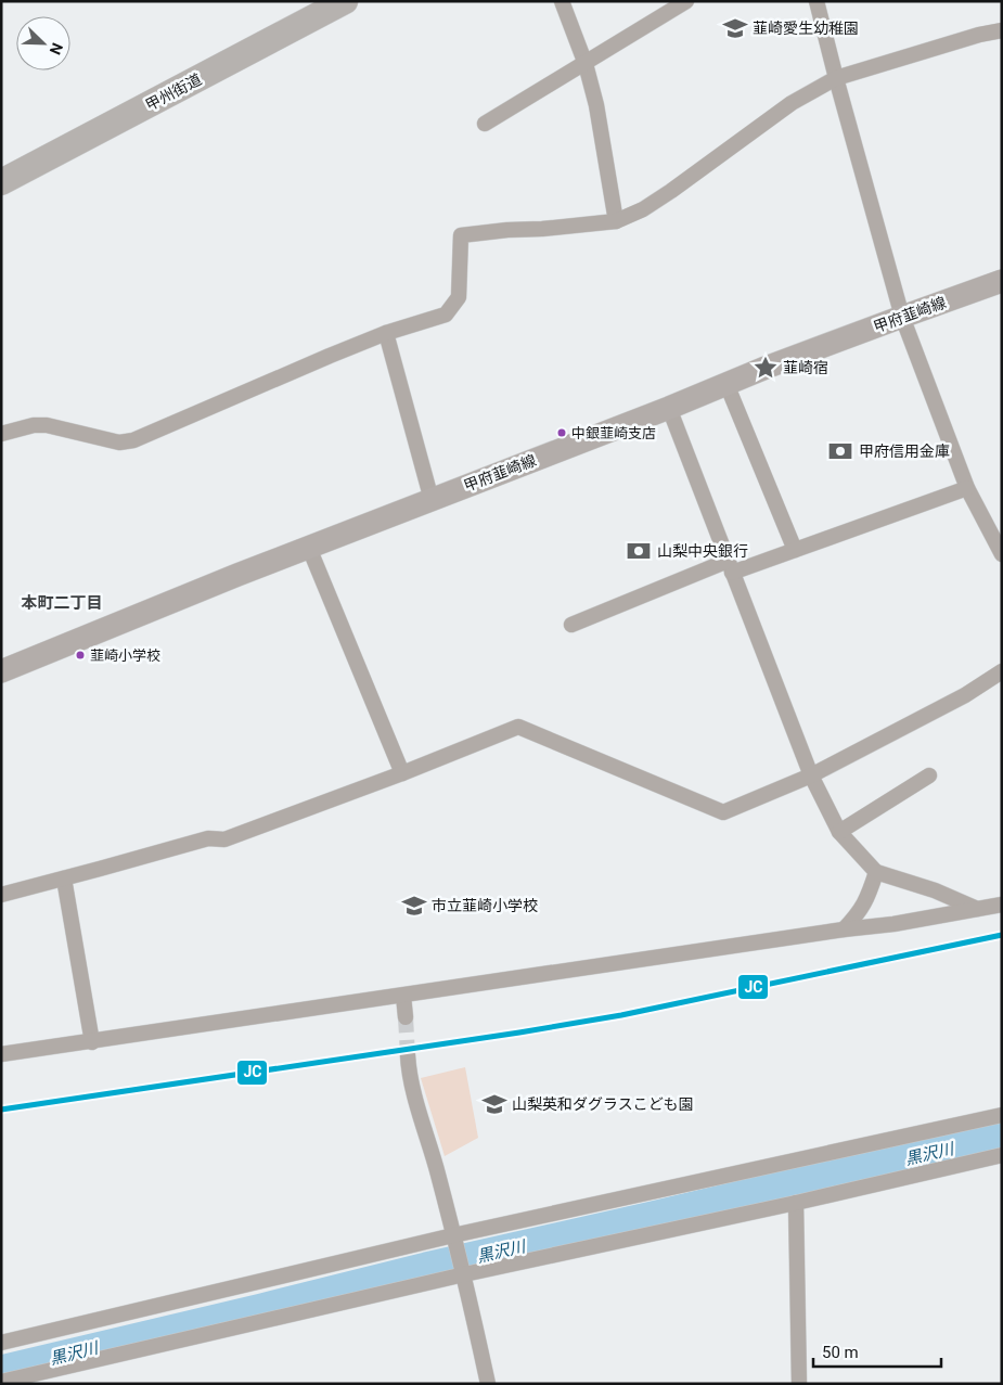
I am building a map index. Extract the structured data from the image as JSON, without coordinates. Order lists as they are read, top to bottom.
{
  "streets": {
    "highway": ["甲州街道"],
    "main road": ["甲府韮崎線"]
  },
  "districts": ["本町二丁目"],
  "water": ["黒沢川"],
  "places": {
    "school or university": ["韮崎愛生幼稚園", "市立韮崎小学校", "山梨英和ダグラスこども園"],
    "place": ["韮崎宿"],
    "other": ["中銀韮崎支店", "韮崎小学校"],
    "bank": ["甲府信用金庫", "山梨中央銀行"]
  },
  "lines": ["transit line JC"],
  "scale_bar": "50 m",
  "north": "bottom right"
}
